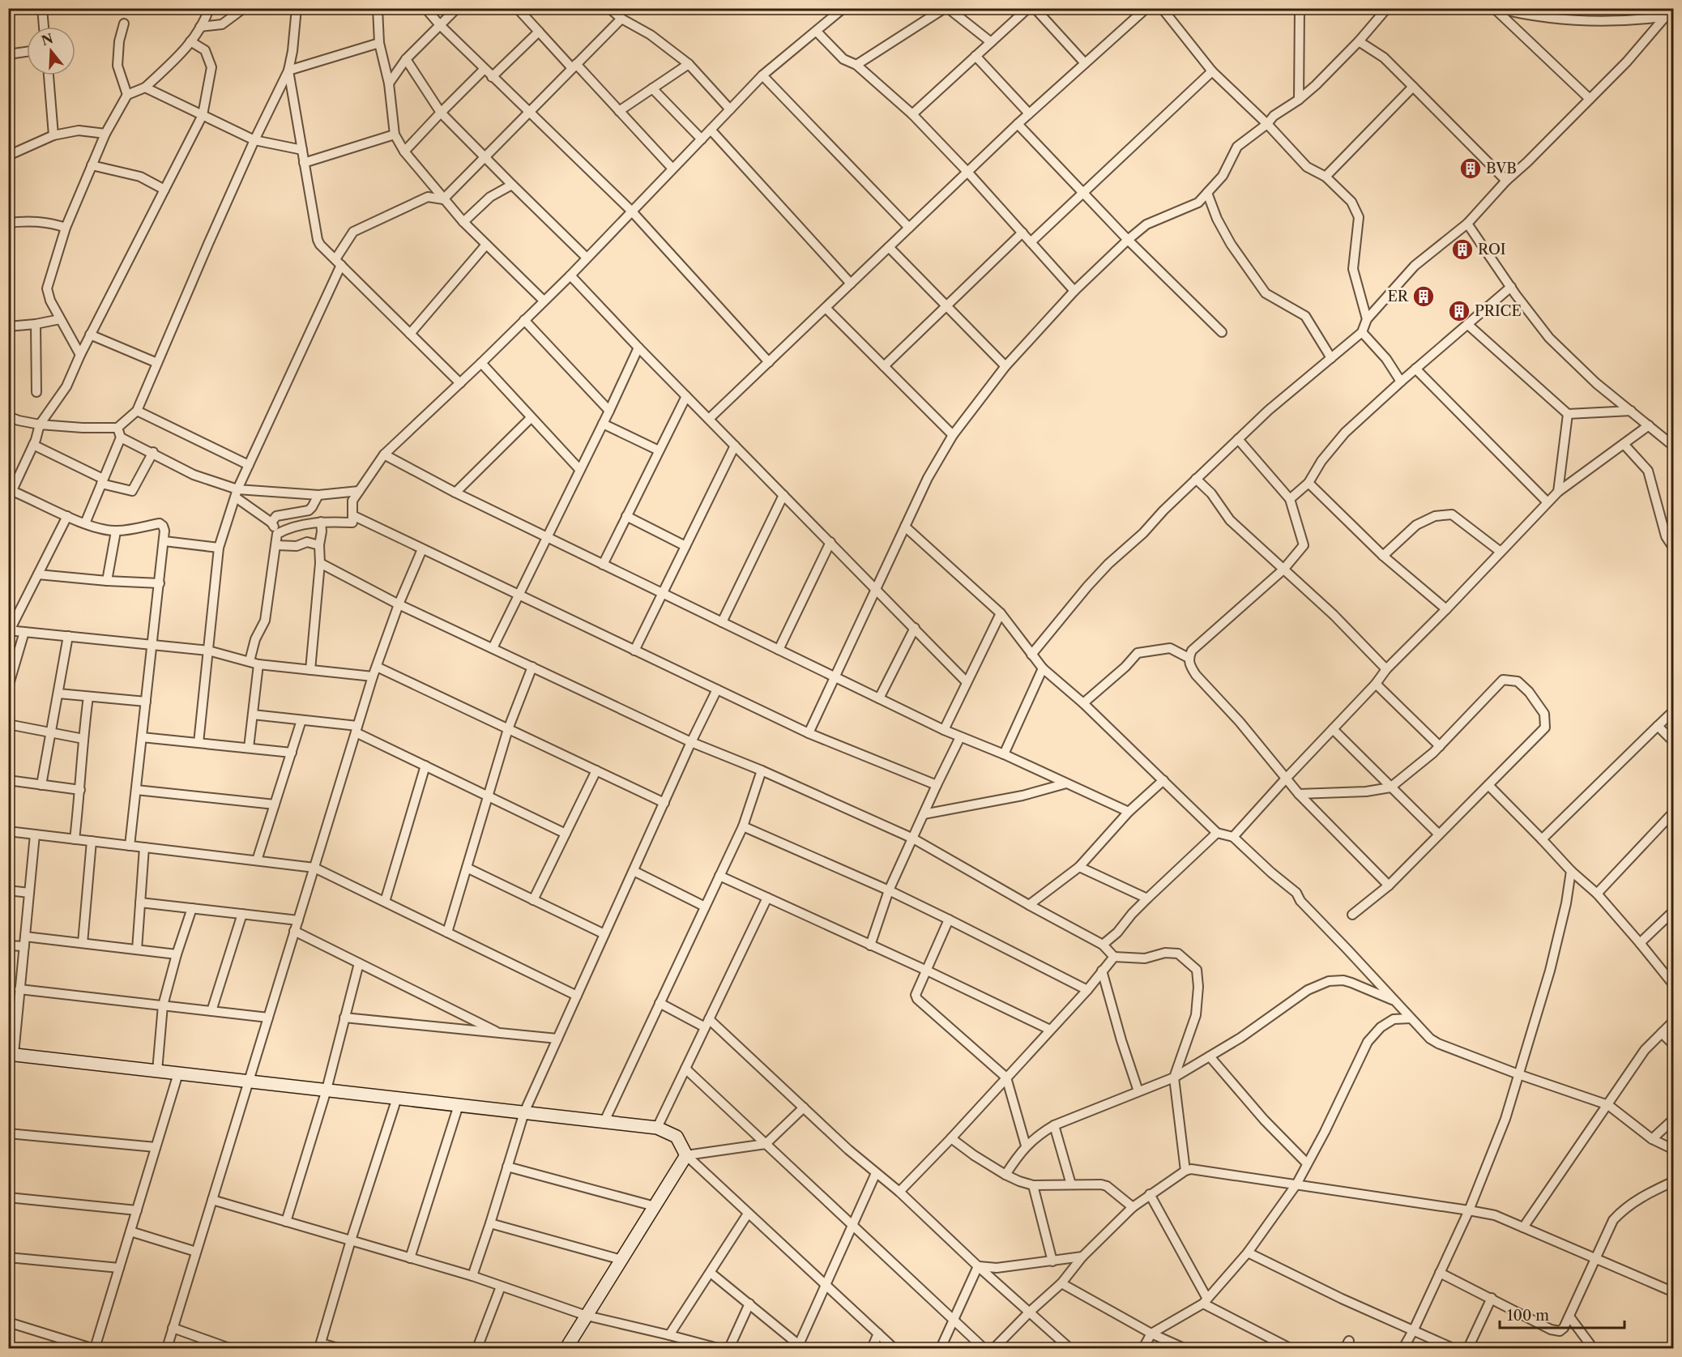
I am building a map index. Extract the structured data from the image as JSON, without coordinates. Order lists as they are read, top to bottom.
{
  "places": {
    "building": [
      "BVB",
      "ROI",
      "ER",
      "PRICE"
    ]
  },
  "scale_bar": "100 m",
  "north": "top"
}
